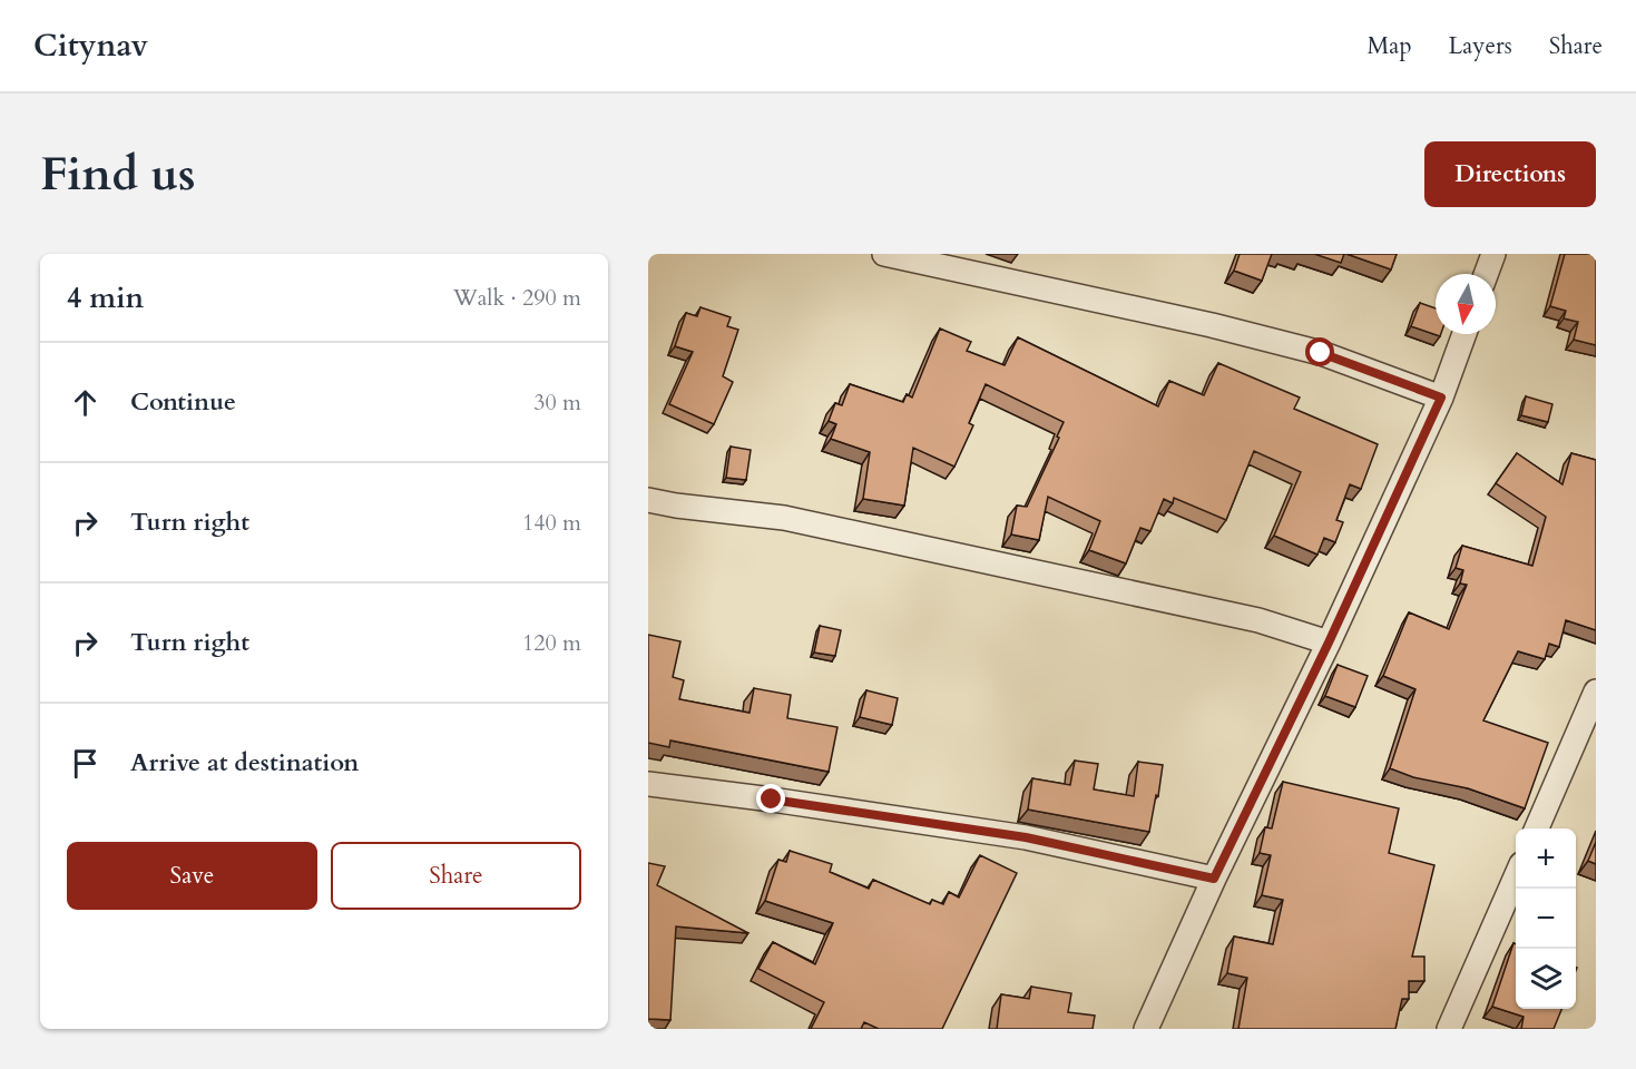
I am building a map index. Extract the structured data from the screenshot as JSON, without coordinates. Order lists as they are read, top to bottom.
{
  "north": "bottom",
  "page": {
    "header": "Citynav",
    "nav": ["Map", "Layers", "Share"],
    "buttons": [
      "Directions",
      ["Save", "Share"]
    ],
    "title": "Find us",
    "heading": ["4 min", "Walk · 290 m"],
    "list": [
      ["Continue", "30 m"],
      ["Turn right", "140 m"],
      ["Turn right", "120 m"],
      "Arrive at destination"
    ],
    "map_buttons": ["+", "−"]
  }
}
